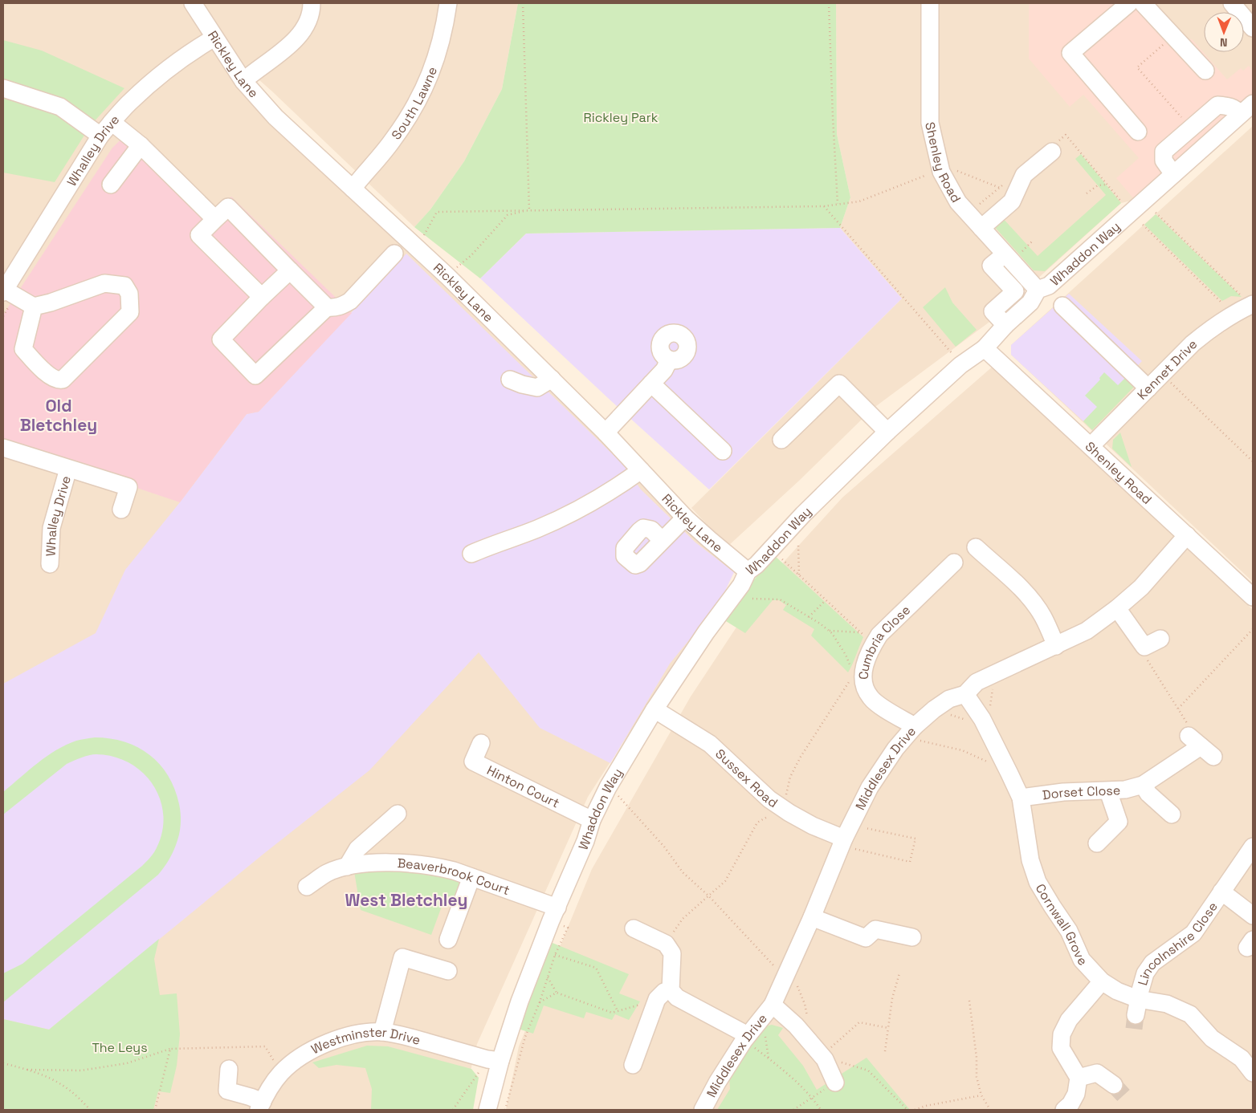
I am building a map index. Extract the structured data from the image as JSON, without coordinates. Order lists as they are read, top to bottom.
{
  "streets": {
    "street": [
      "Rickley Lane",
      "South Lawne",
      "Whalley Drive",
      "Shenley Road",
      "Whaddon Way",
      "Kennet Drive",
      "Cumbria Close",
      "Middlesex Drive",
      "Sussex Road",
      "Hinton Court",
      "Dorset Close",
      "Beaverbrook Court",
      "Cornwall Grove",
      "Lincolnshire Close",
      "Westminster Drive"
    ]
  },
  "crossings": [
    ["Rickley Lane", "South Lawne"],
    ["Rickley Lane", "Whalley Drive"],
    ["Rickley Lane", "Whaddon Way"],
    ["Shenley Road", "Whaddon Way"],
    ["Shenley Road", "Kennet Drive"],
    ["Shenley Road", "Middlesex Drive"],
    ["Whaddon Way", "Sussex Road"],
    ["Whaddon Way", "Hinton Court"],
    ["Whaddon Way", "Beaverbrook Court"],
    ["Whaddon Way", "Westminster Drive"],
    ["Cumbria Close", "Middlesex Drive"],
    ["Middlesex Drive", "Sussex Road"],
    ["Middlesex Drive", "Cornwall Grove"],
    ["Dorset Close", "Cornwall Grove"],
    ["Cornwall Grove", "Lincolnshire Close"]
  ],
  "districts": ["Old Bletchley", "West Bletchley"],
  "parks": ["Rickley Park", "The Leys"],
  "north": "bottom"
}
